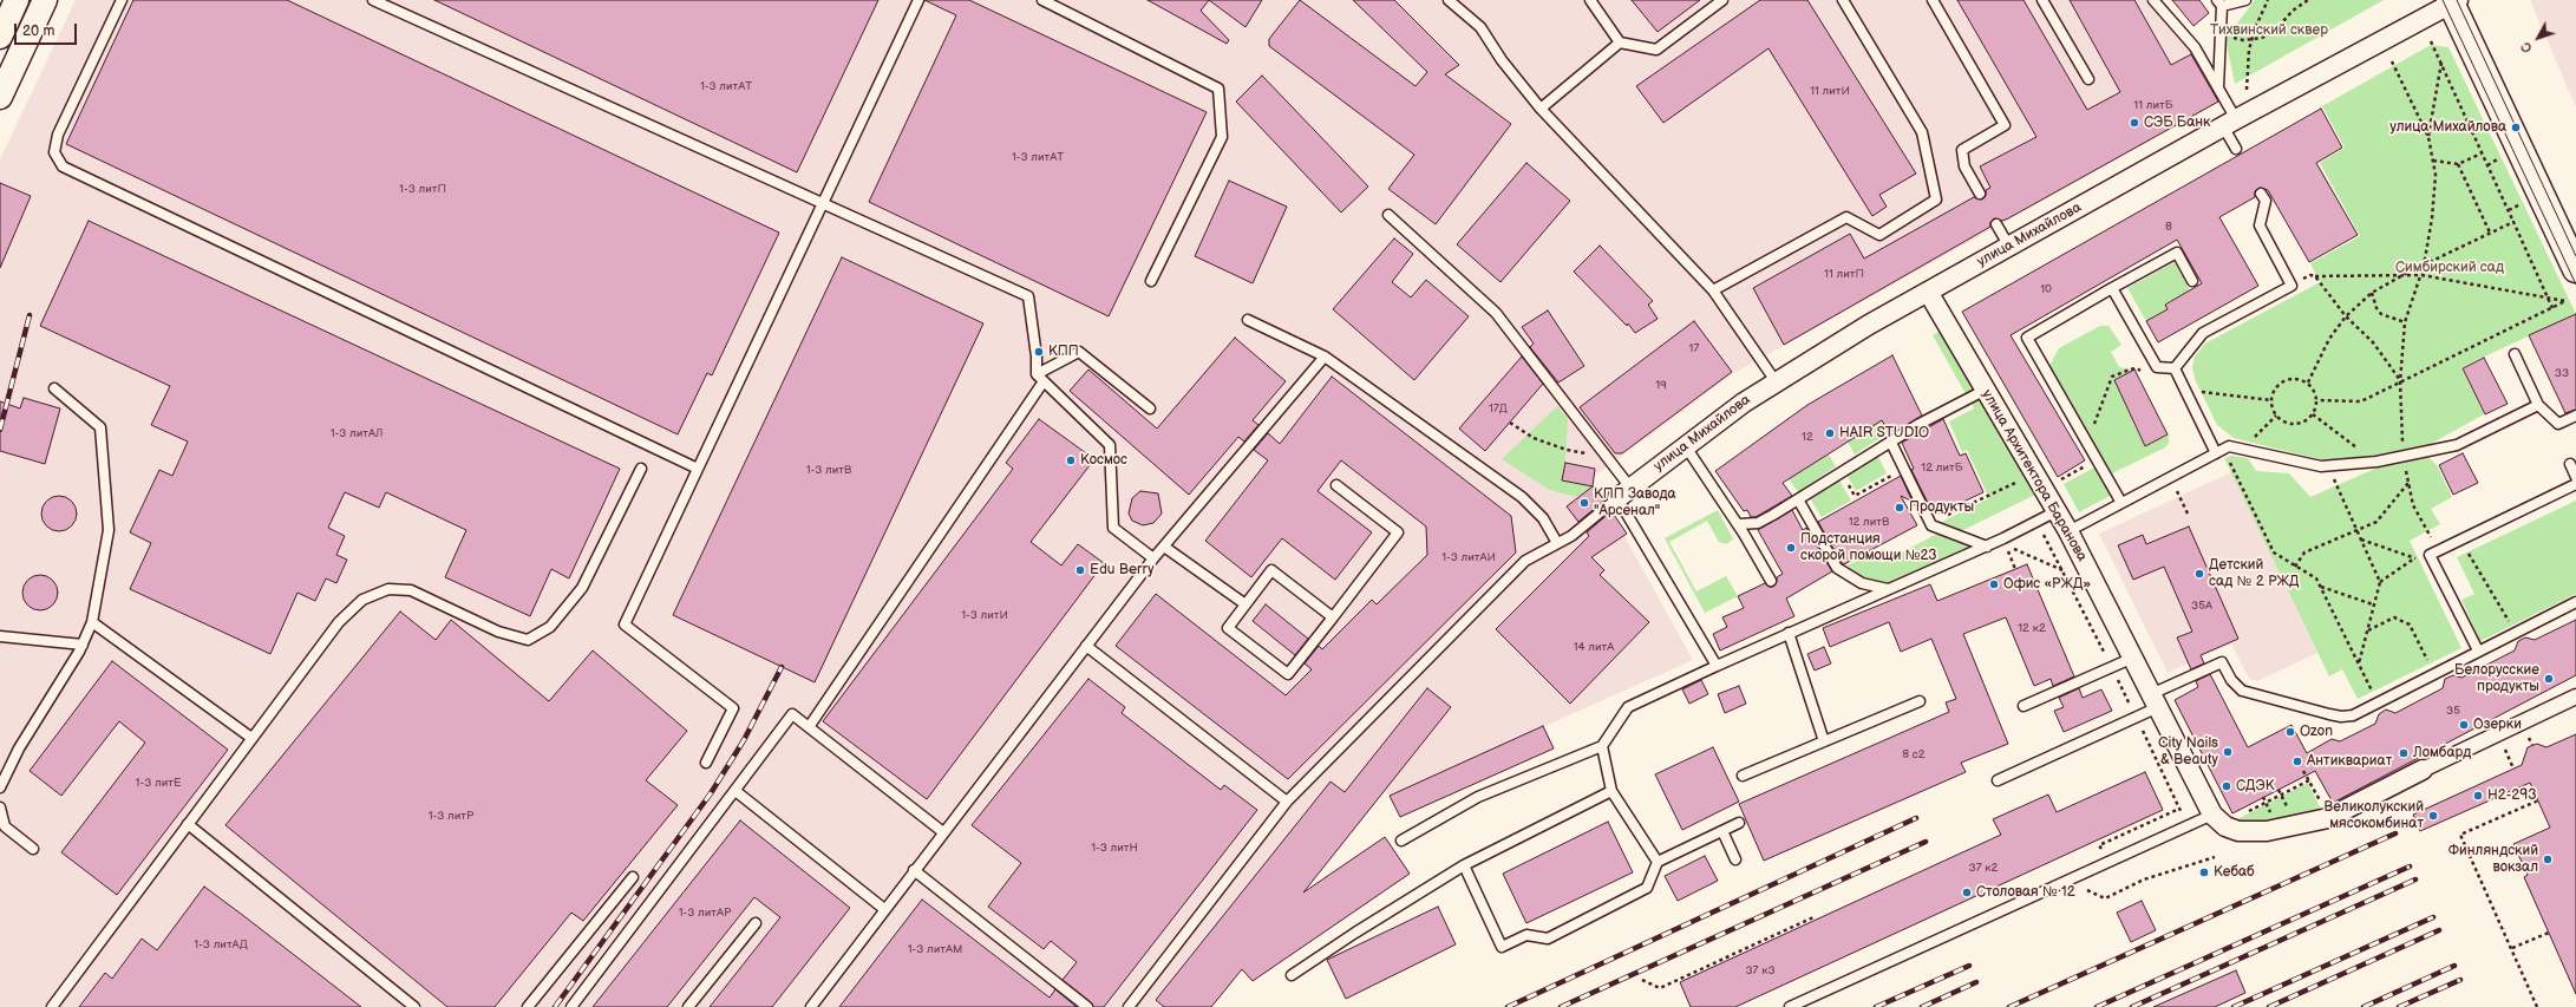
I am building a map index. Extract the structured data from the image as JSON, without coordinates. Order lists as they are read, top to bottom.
{
  "streets": {
    "street": ["улица Михайлова", "улица Архитектора Баранова"]
  },
  "crossings": [
    ["улица Михайлова", "улица Архитектора Баранова"]
  ],
  "parks": ["Тихвинский сквер", "Симбирский сад"],
  "places": [
    "СЭБ Банк",
    "улица Михайлова",
    "КПП",
    "HAIR STUDIO",
    "Космос",
    "КПП Завода \"Арсенал\"",
    "Продукты",
    "Подстанция скорой помощи №23",
    "Edu Berry",
    "Детский сад № 2 РЖД",
    "Офис «РЖД»",
    "Белорусские продукты",
    "Озерки",
    "Ozon",
    "City Nails & Beauty",
    "Ломбард",
    "Антиквариат",
    "СДЭК",
    "H2-293",
    "Великолукский мясокомбинат",
    "Финляндский вокзал",
    "Кебаб",
    "Столовая № 12"
  ],
  "house_numbers": [
    "1-3 литАТ",
    "11 литИ",
    "11 литБ",
    "1-3 литАТ",
    "1-3 литП",
    "8",
    "11 литП",
    "10",
    "17",
    "33",
    "19",
    "17Д",
    "1-3 литАЛ",
    "12",
    "12 литБ",
    "1-3 литВ",
    "12 литВ",
    "1-3 литАИ",
    "35А",
    "1-3 литИ",
    "12 к2",
    "14 литА",
    "35",
    "8 с2",
    "1-3 литЕ",
    "1-3 литР",
    "1-3 литН",
    "37 к2",
    "1-3 литАР",
    "1-3 литАД",
    "1-3 литАМ",
    "37 к3"
  ],
  "scale_bar": "20 m",
  "north": "bottom left"
}
